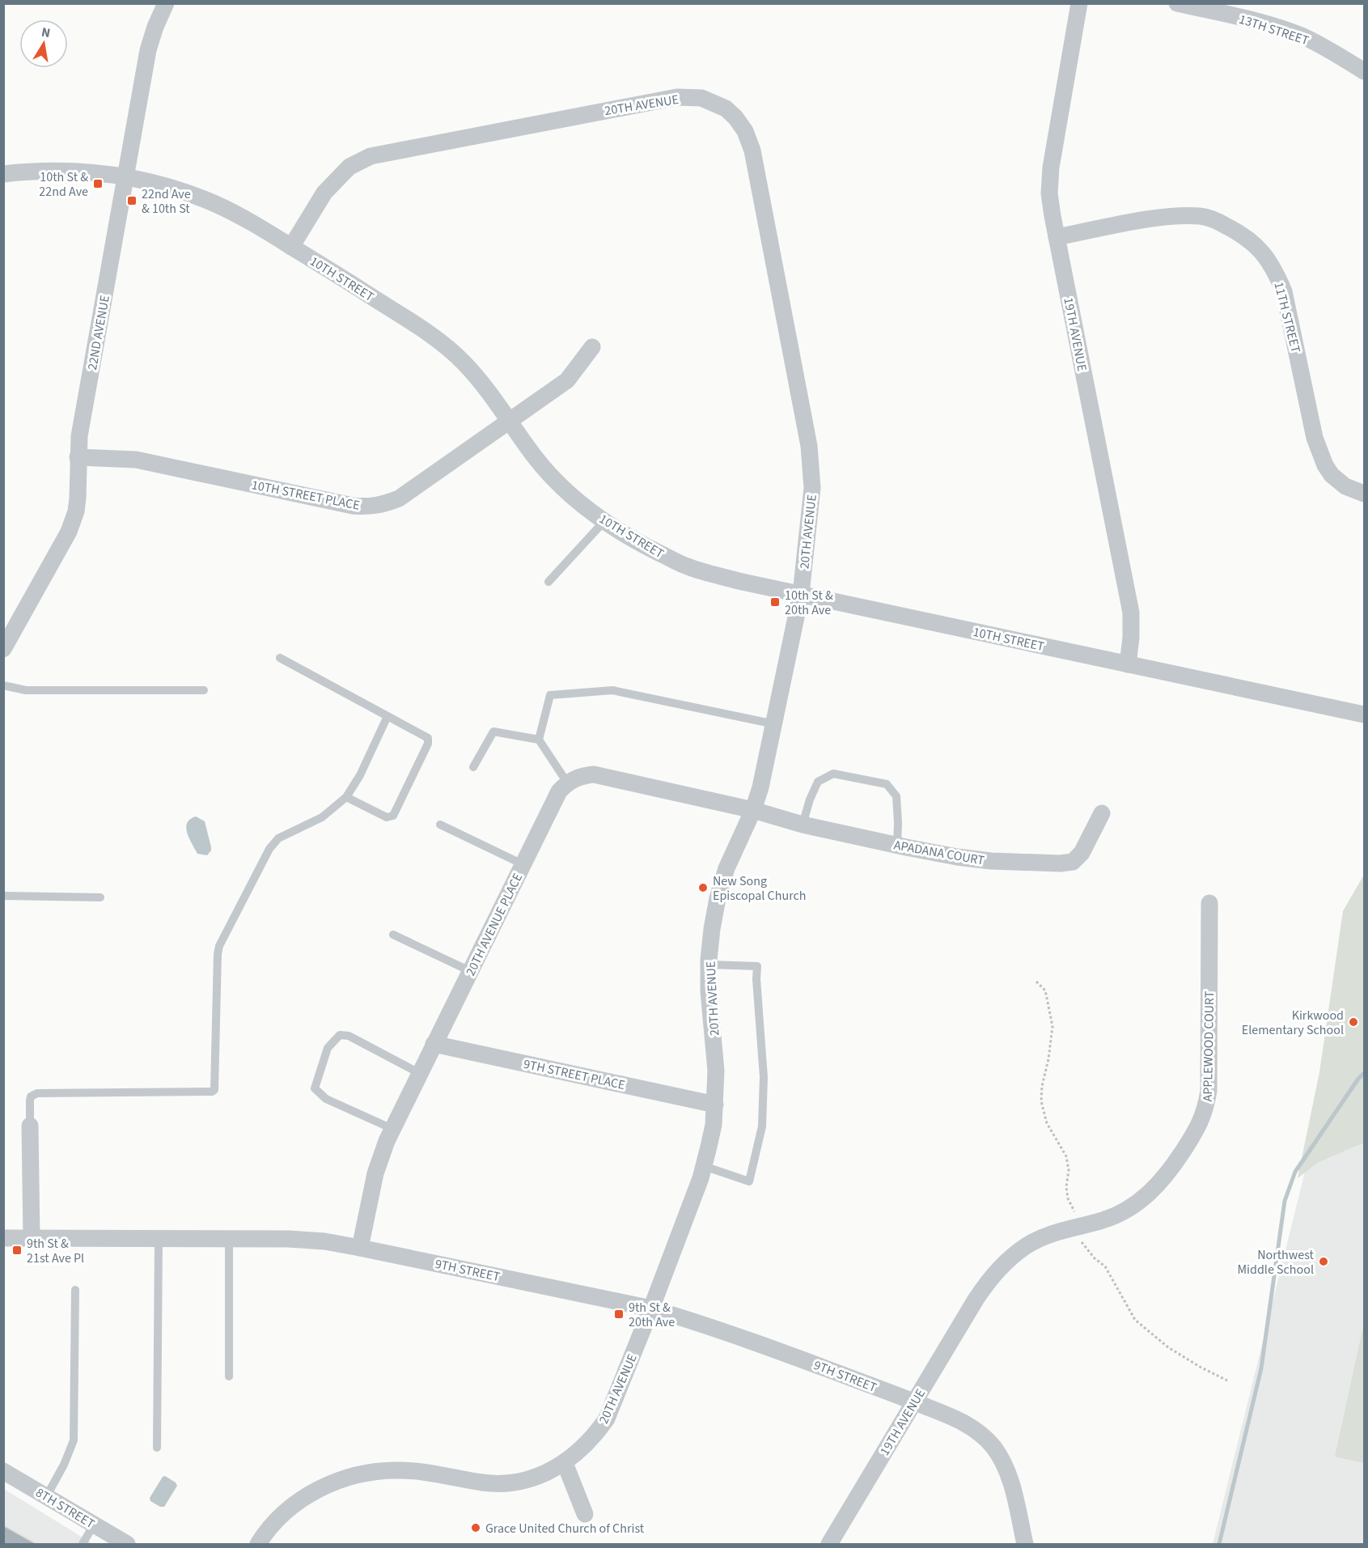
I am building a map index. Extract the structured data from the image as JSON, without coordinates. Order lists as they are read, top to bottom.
{
  "streets": {
    "street": [
      "13TH STREET",
      "20TH AVENUE",
      "10TH STREET",
      "11TH STREET",
      "22ND AVENUE",
      "19TH AVENUE",
      "10TH STREET PLACE",
      "APADANA COURT",
      "20TH AVENUE PLACE",
      "APPLEWOOD COURT",
      "9TH STREET PLACE",
      "9TH STREET",
      "8TH STREET"
    ]
  },
  "crossings": [
    ["20TH AVENUE", "10TH STREET"],
    ["20TH AVENUE", "APADANA COURT"],
    ["20TH AVENUE", "9TH STREET PLACE"],
    ["20TH AVENUE", "9TH STREET"],
    ["10TH STREET", "22ND AVENUE"],
    ["10TH STREET", "19TH AVENUE"],
    ["10TH STREET", "10TH STREET PLACE"],
    ["11TH STREET", "19TH AVENUE"],
    ["22ND AVENUE", "10TH STREET PLACE"],
    ["19TH AVENUE", "APPLEWOOD COURT"],
    ["19TH AVENUE", "9TH STREET"],
    ["20TH AVENUE PLACE", "9TH STREET PLACE"],
    ["20TH AVENUE PLACE", "9TH STREET"]
  ],
  "places": {
    "transit": [
      "10th St & 22nd Ave",
      "22nd Ave & 10th St",
      "10th St & 20th Ave",
      "9th St & 21st Ave Pl",
      "9th St & 20th Ave"
    ],
    "other": [
      "New Song Episcopal Church",
      "Kirkwood Elementary School",
      "Northwest Middle School",
      "Grace United Church of Christ"
    ]
  },
  "north": "top"
}
